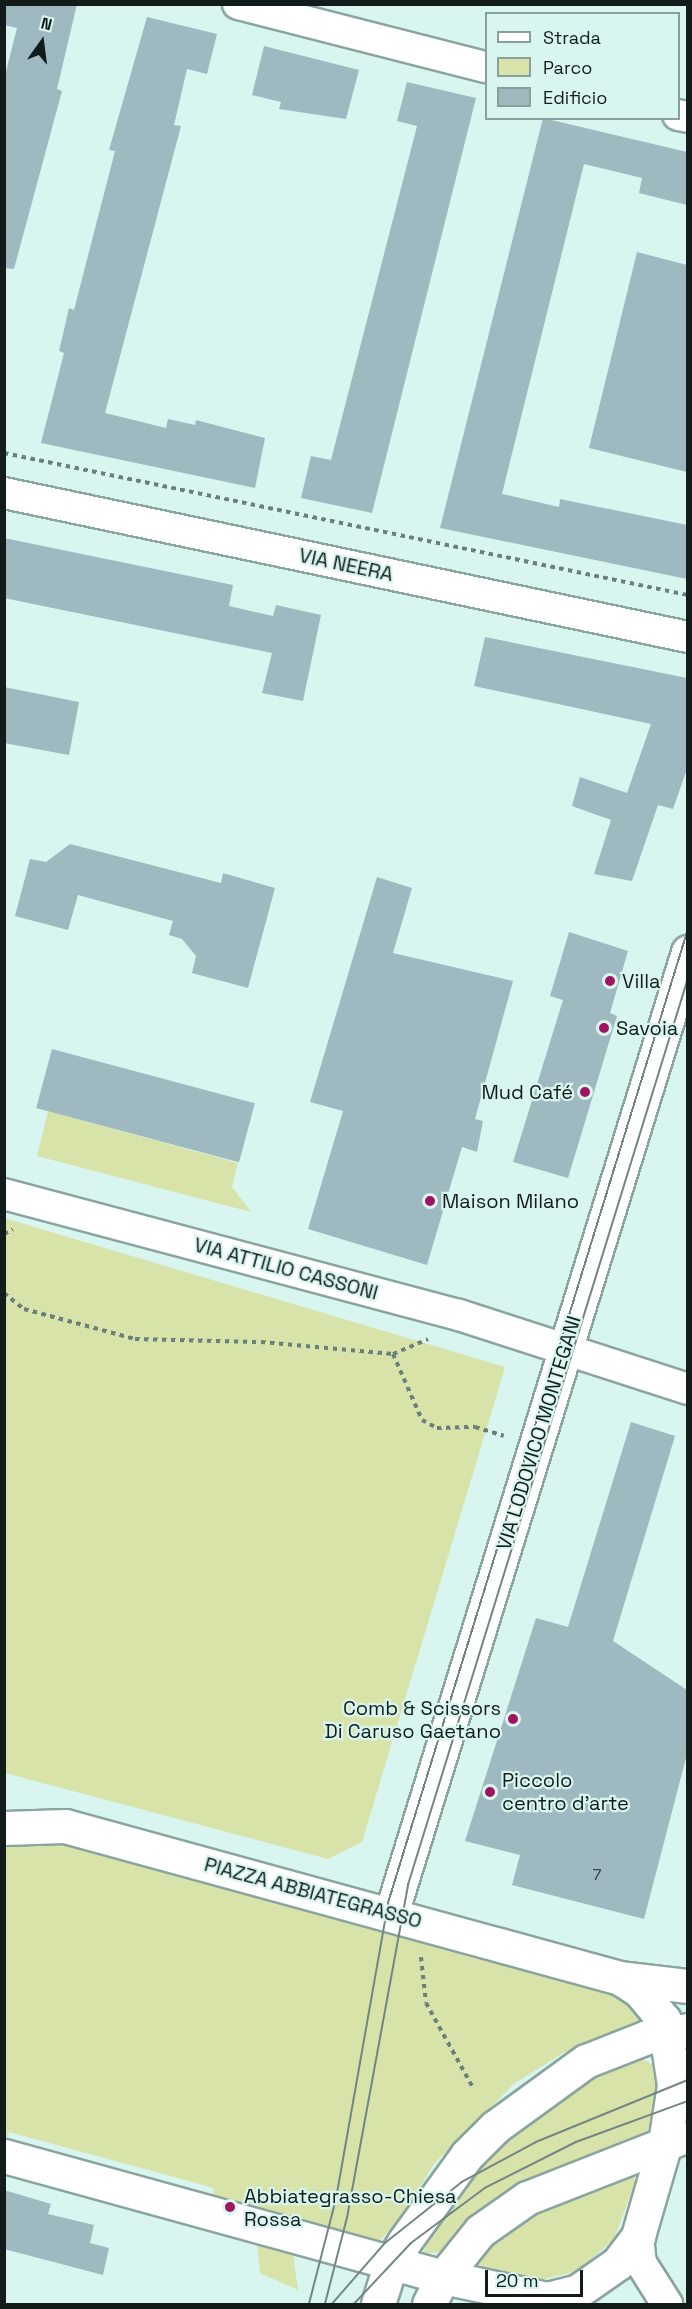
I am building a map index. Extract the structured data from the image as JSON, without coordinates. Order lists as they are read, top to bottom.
{
  "streets": {
    "street": [
      "VIA NEERA",
      "VIA ATTILIO CASSONI",
      "VIA LODOVICO MONTEGANI",
      "PIAZZA ABBIATEGRASSO"
    ]
  },
  "crossings": [
    ["VIA ATTILIO CASSONI", "VIA LODOVICO MONTEGANI"],
    ["VIA LODOVICO MONTEGANI", "PIAZZA ABBIATEGRASSO"]
  ],
  "places": [
    "Villa",
    "Savoia",
    "Mud Café",
    "Maison Milano",
    "Comb & Scissors Di Caruso Gaetano",
    "Piccolo centro d'arte",
    "Abbiategrasso-Chiesa Rossa"
  ],
  "house_numbers": ["7"],
  "legend": ["Strada", "Parco", "Edificio"],
  "scale_bar": "20 m",
  "north": "top"
}
